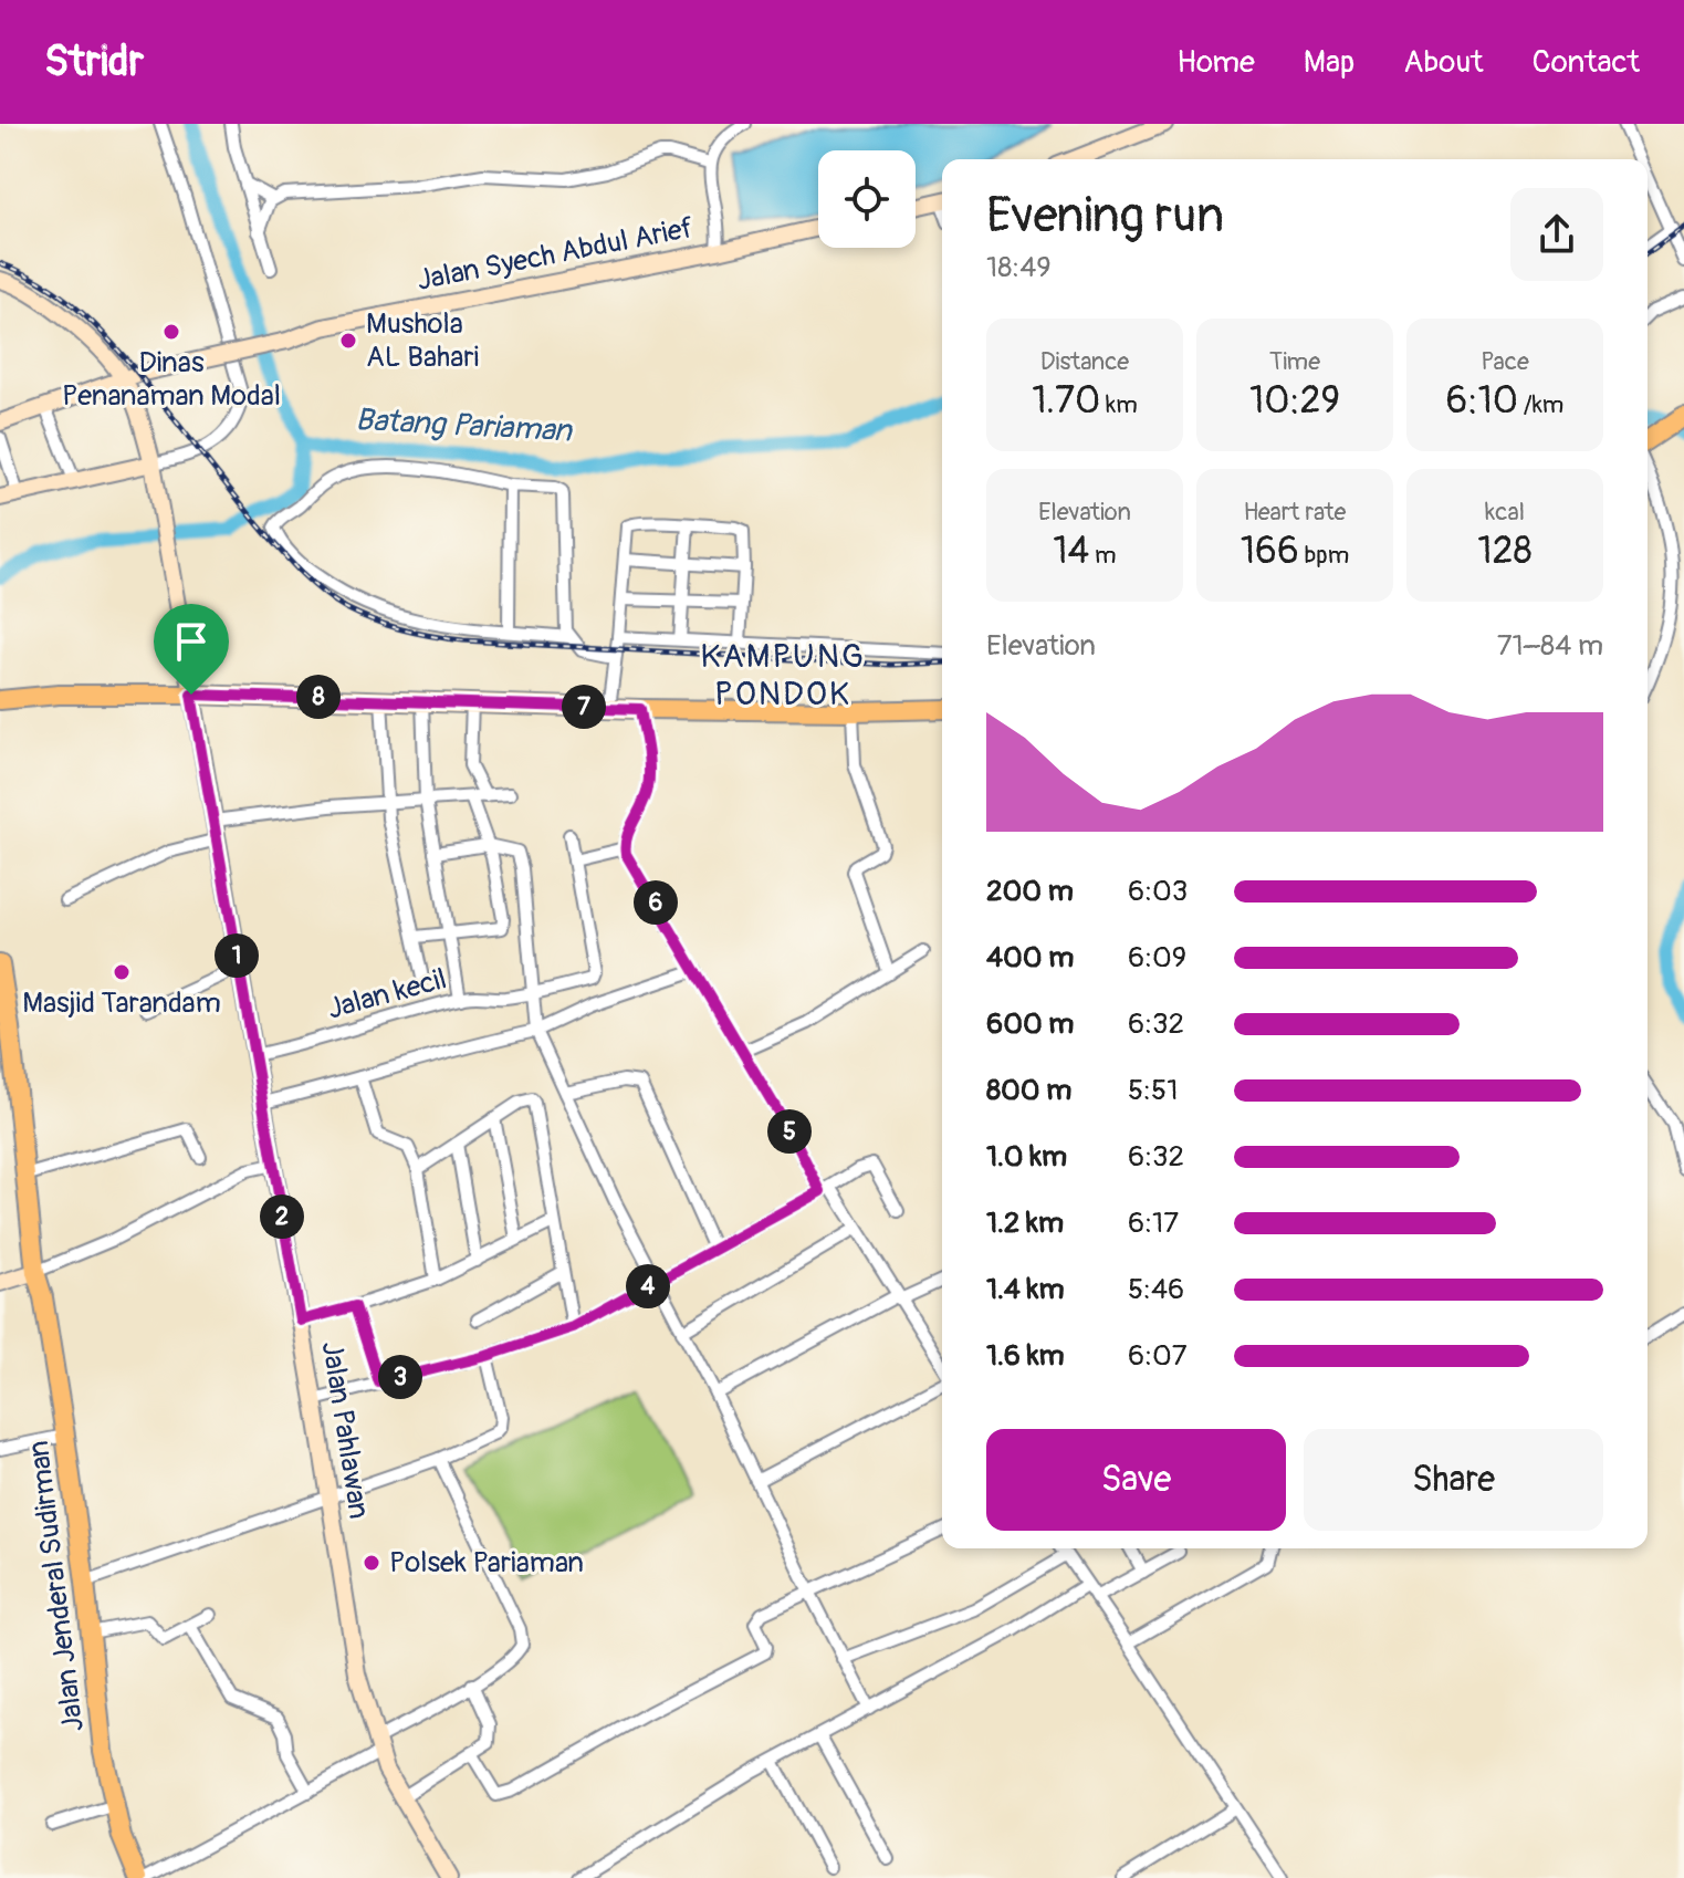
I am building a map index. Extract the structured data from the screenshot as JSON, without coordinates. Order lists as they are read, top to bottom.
{
  "streets": {
    "main road": ["Jalan Jenderal Sudirman"],
    "street": ["Jalan Syech Abdul Arief", "Jalan kecil", "Jalan Pahlawan"]
  },
  "crossings": [
    ["Jalan Syech Abdul Arief", "Jalan Pahlawan"],
    ["Jalan kecil", "Jalan Pahlawan"]
  ],
  "districts": ["KAMPUNG PONDOK"],
  "water": ["Batang Pariaman"],
  "places": [
    "Dinas Penanaman Modal",
    "Mushola AL Bahari",
    "Masjid Tarandam",
    "Polsek Pariaman"
  ],
  "page": {
    "header": "Stridr",
    "nav": [
      "Home",
      "Map",
      "About",
      "Contact"
    ],
    "heading": ["Evening run", "18:49"],
    "stats": [
      ["Distance", "1.70 km"],
      ["Time", "10:29"],
      ["Pace", "6:10 /km"],
      ["Elevation", "14 m"],
      ["Heart rate", "166 bpm"],
      ["kcal", "128"]
    ],
    "chart": ["Elevation", "71–84 m"],
    "pins": [
      "8",
      "7",
      "6",
      "1",
      "5",
      "2",
      "4",
      "3"
    ],
    "list": [
      {
        "name": "200 m",
        "note": "6:03"
      },
      {
        "name": "400 m",
        "note": "6:09"
      },
      {
        "name": "600 m",
        "note": "6:32"
      },
      {
        "name": "800 m",
        "note": "5:51"
      },
      {
        "name": "1.0 km",
        "note": "6:32"
      },
      {
        "name": "1.2 km",
        "note": "6:17"
      },
      {
        "name": "1.4 km",
        "note": "5:46"
      },
      {
        "name": "1.6 km",
        "note": "6:07"
      }
    ],
    "buttons": ["Save", "Share"]
  }
}
